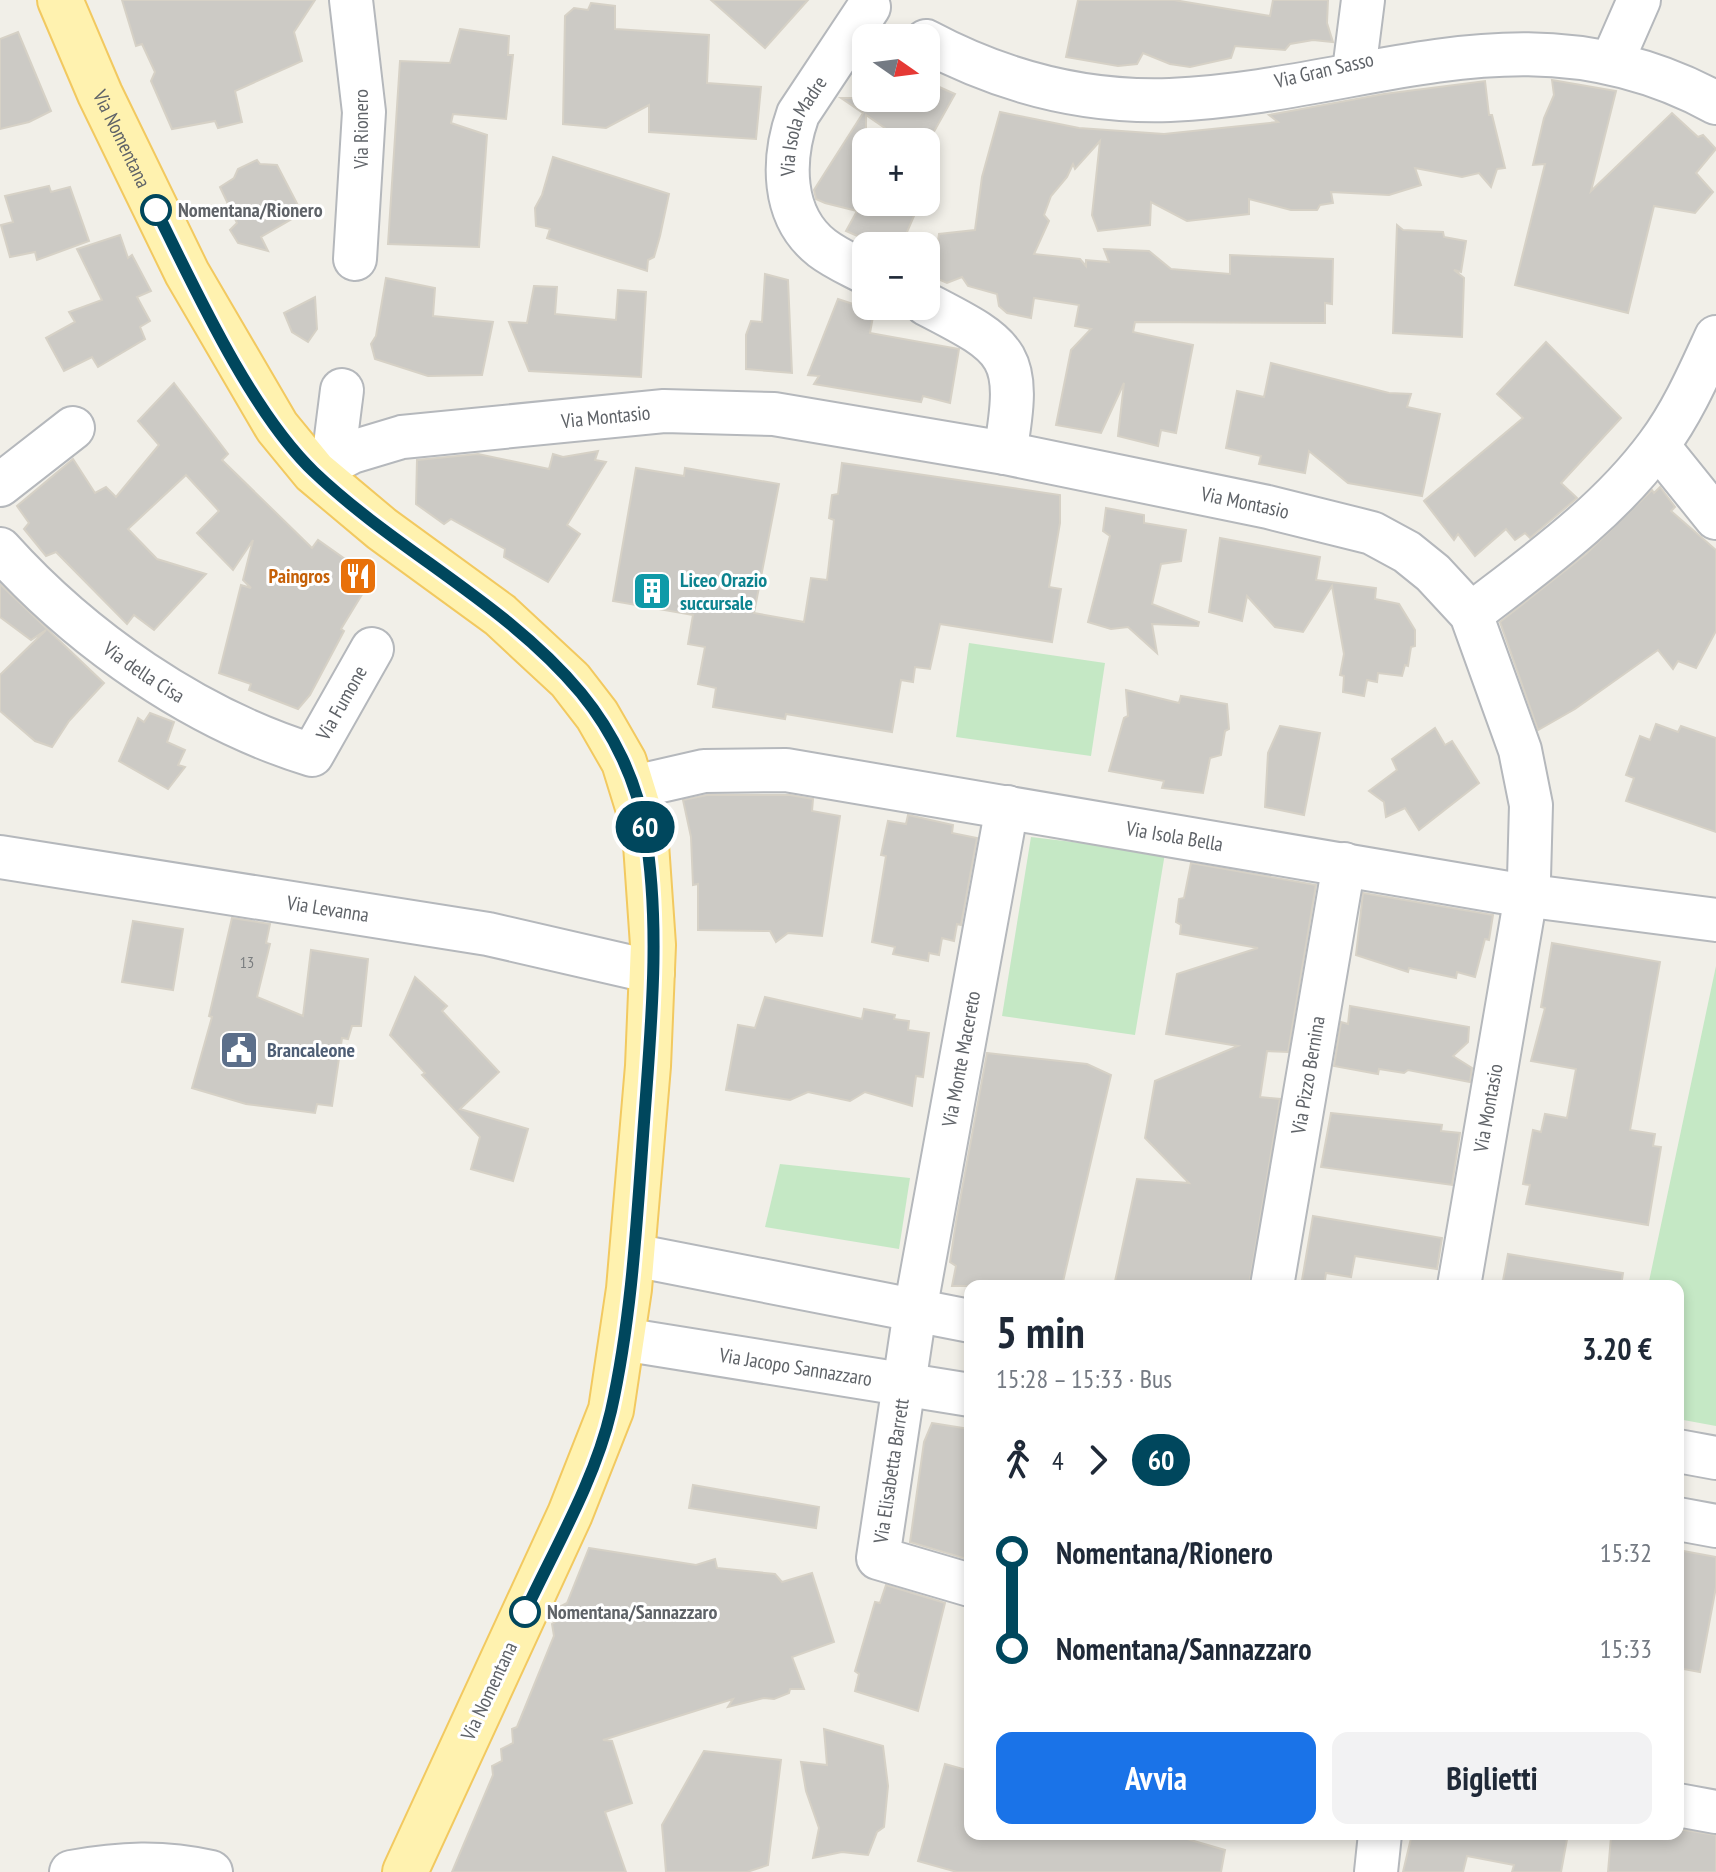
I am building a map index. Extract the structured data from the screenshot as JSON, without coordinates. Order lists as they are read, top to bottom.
{
  "streets": {
    "main road": ["Via Nomentana"],
    "street": [
      "Via Gran Sasso",
      "Via Isola Madre",
      "Via Rionero",
      "Via Montasio",
      "Via della Cisa",
      "Via Fumone",
      "Via Isola Bella",
      "Via Levanna",
      "Via Monte Macereto",
      "Via Pizzo Bernina",
      "Via Jacopo Sannazzaro",
      "Via Elisabetta Barrett"
    ]
  },
  "crossings": [
    ["Via Gran Sasso", "Via Isola Madre"],
    ["Via Nomentana", "Via Montasio"],
    ["Via Nomentana", "Via Isola Bella"],
    ["Via Nomentana", "Via Levanna"],
    ["Via Nomentana", "Via Jacopo Sannazzaro"],
    ["Via Montasio", "Via Isola Bella"],
    ["Via della Cisa", "Via Fumone"],
    ["Via Isola Bella", "Via Monte Macereto"],
    ["Via Isola Bella", "Via Pizzo Bernina"],
    ["Via Monte Macereto", "Via Jacopo Sannazzaro"],
    ["Via Monte Macereto", "Via Elisabetta Barrett"],
    ["Via Jacopo Sannazzaro", "Via Elisabetta Barrett"]
  ],
  "places": {
    "other": ["Nomentana/Rionero", "Nomentana/Sannazzaro"],
    "restaurant": ["Paingros"],
    "building": ["Liceo Orazio succursale"],
    "public building": ["Brancaleone"]
  },
  "lines": ["bus line 60"],
  "house_numbers": ["13"],
  "north": "right",
  "page": {
    "on_map": "60",
    "map_buttons": ["+", "−"],
    "heading": ["5 min", "15:28 – 15:33 · Bus", "3.20 €"],
    "legs": ["4", "60"],
    "list": [
      {
        "name": "Nomentana/Rionero",
        "value": "15:32"
      },
      {
        "name": "Nomentana/Sannazzaro",
        "value": "15:33"
      }
    ],
    "buttons": ["Avvia", "Biglietti"]
  }
}
